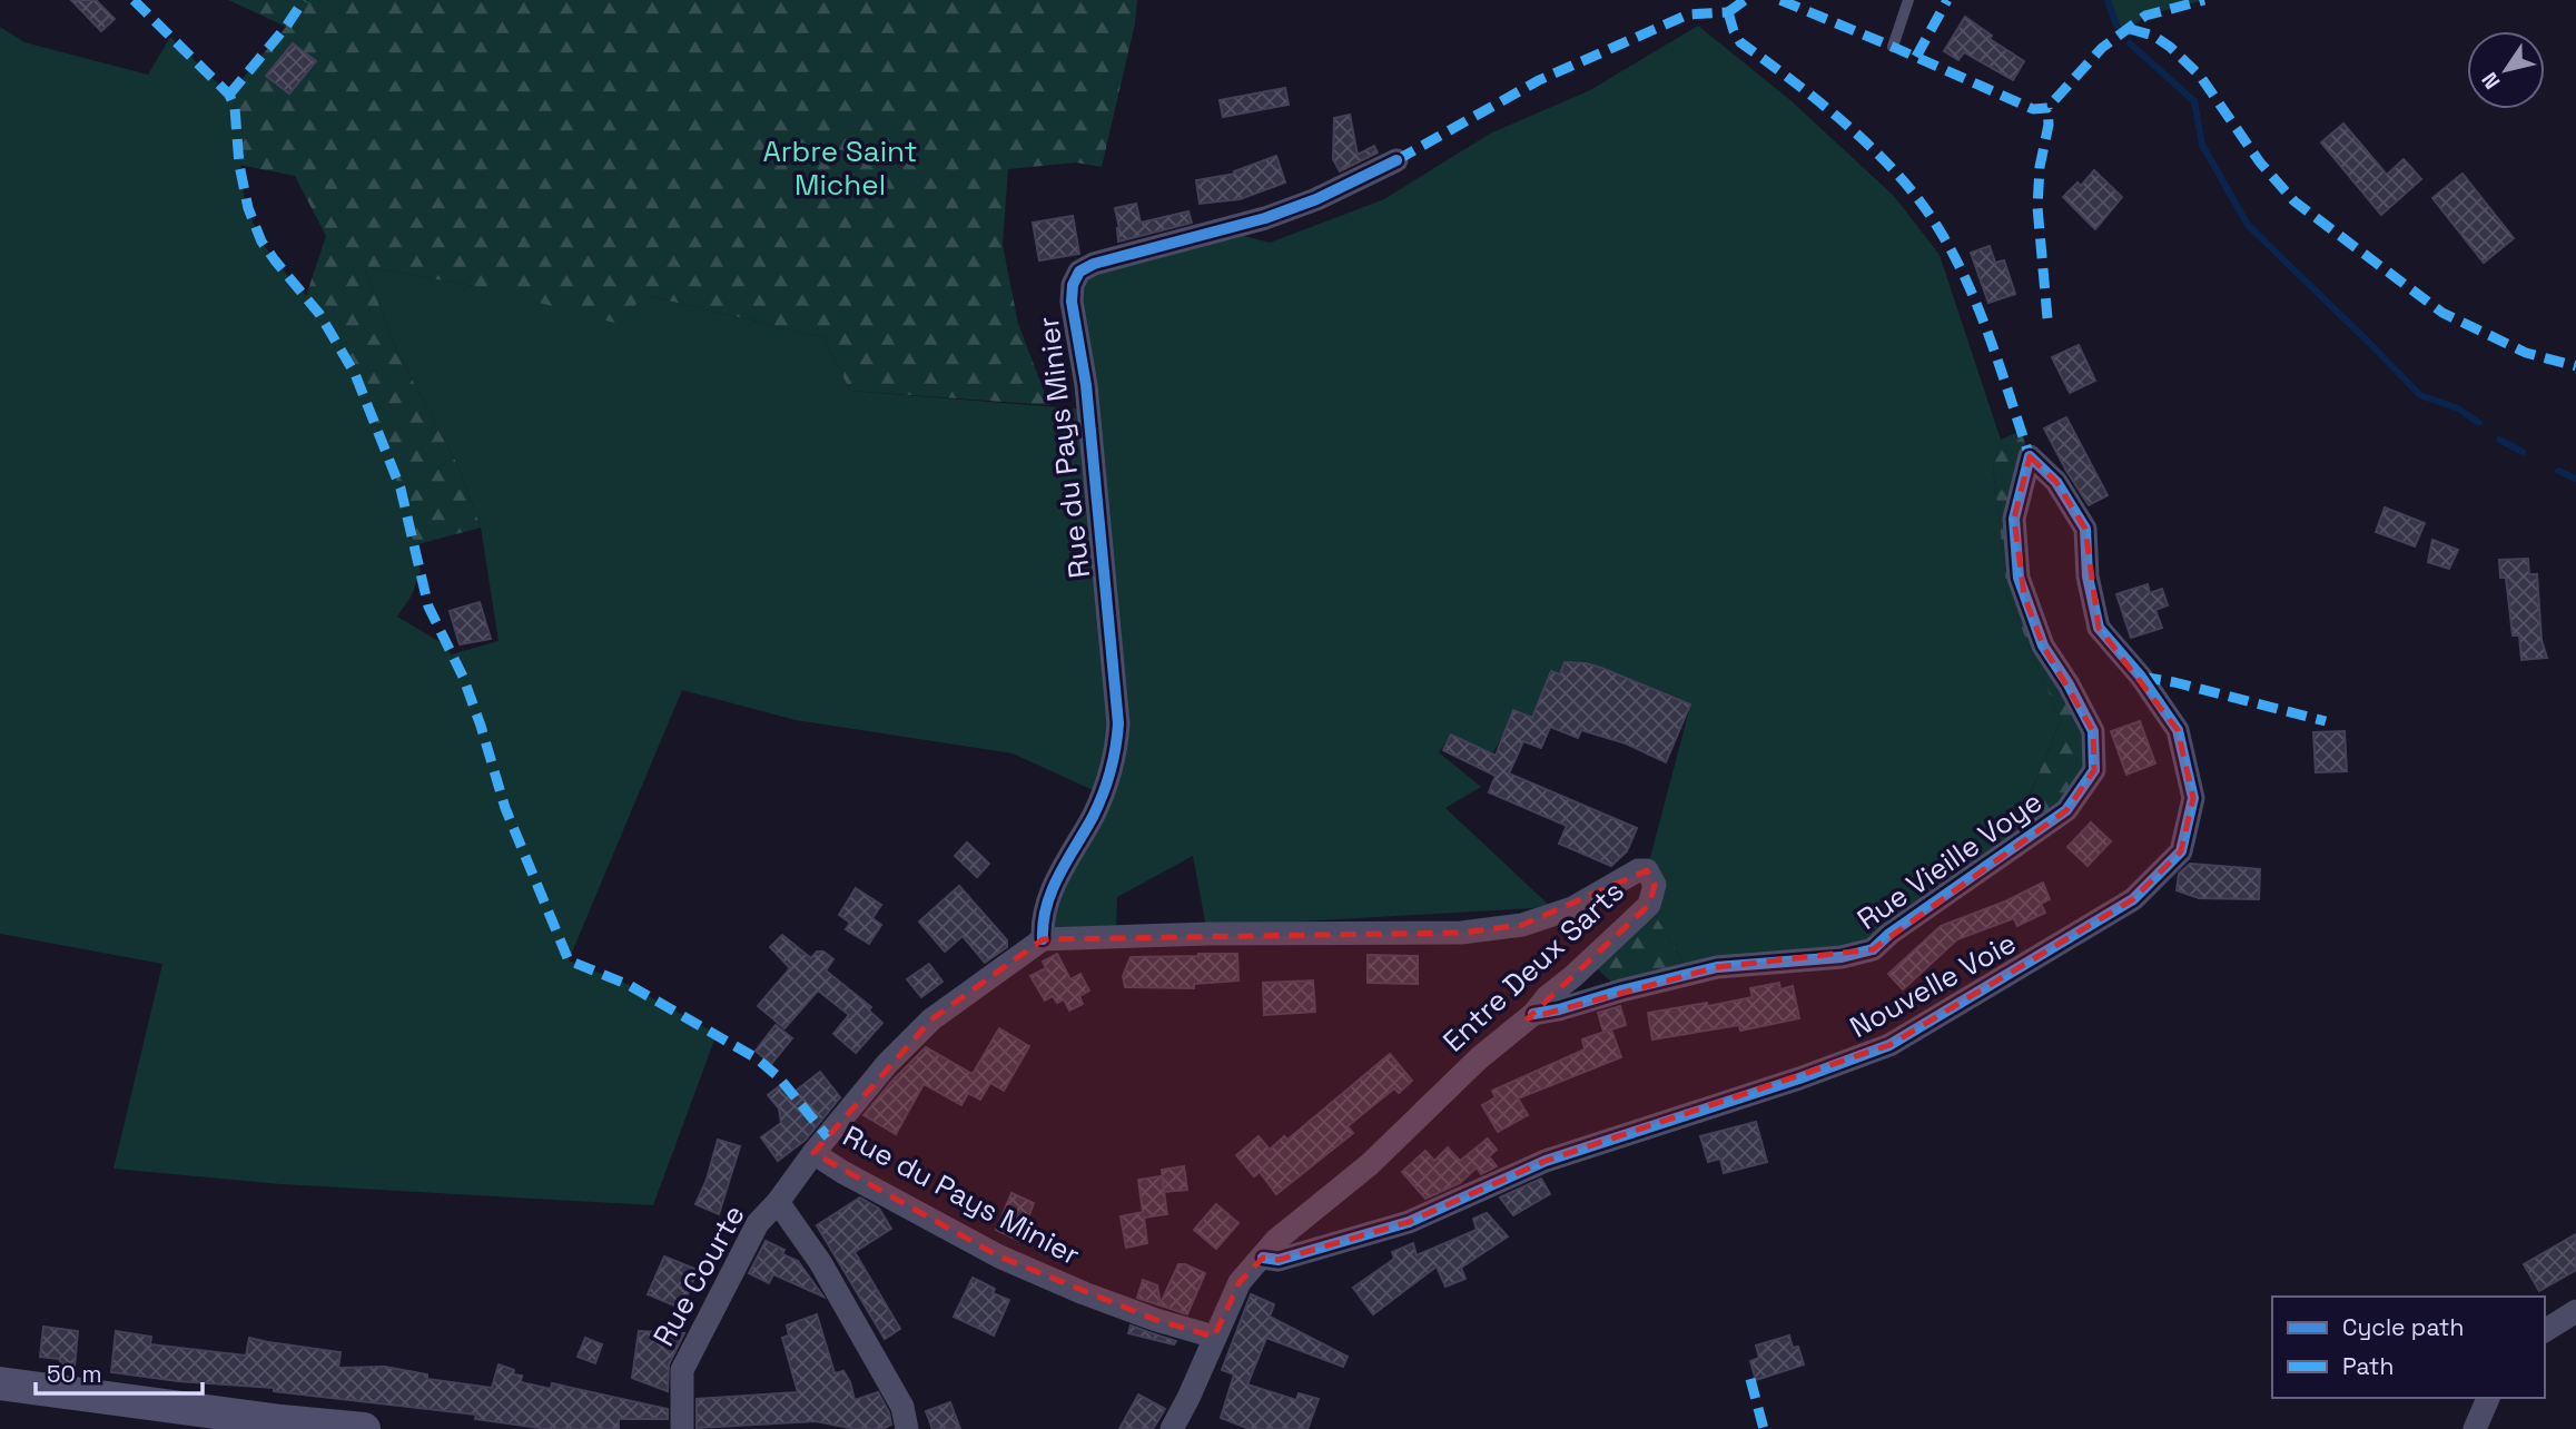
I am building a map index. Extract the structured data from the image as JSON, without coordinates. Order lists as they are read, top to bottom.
{
  "streets": {
    "street": [
      "Rue du Pays Minier",
      "Rue Vieille Voye",
      "Entre Deux Sarts",
      "Nouvelle Voie",
      "Rue Courte"
    ]
  },
  "crossings": [
    ["Rue du Pays Minier", "Entre Deux Sarts"],
    ["Rue du Pays Minier", "Rue Courte"],
    ["Rue Vieille Voye", "Entre Deux Sarts"],
    ["Rue Vieille Voye", "Nouvelle Voie"],
    ["Entre Deux Sarts", "Nouvelle Voie"]
  ],
  "parks": ["Arbre Saint Michel"],
  "legend": ["Cycle path", "Path"],
  "scale_bar": "50 m",
  "north": "bottom left"
}
